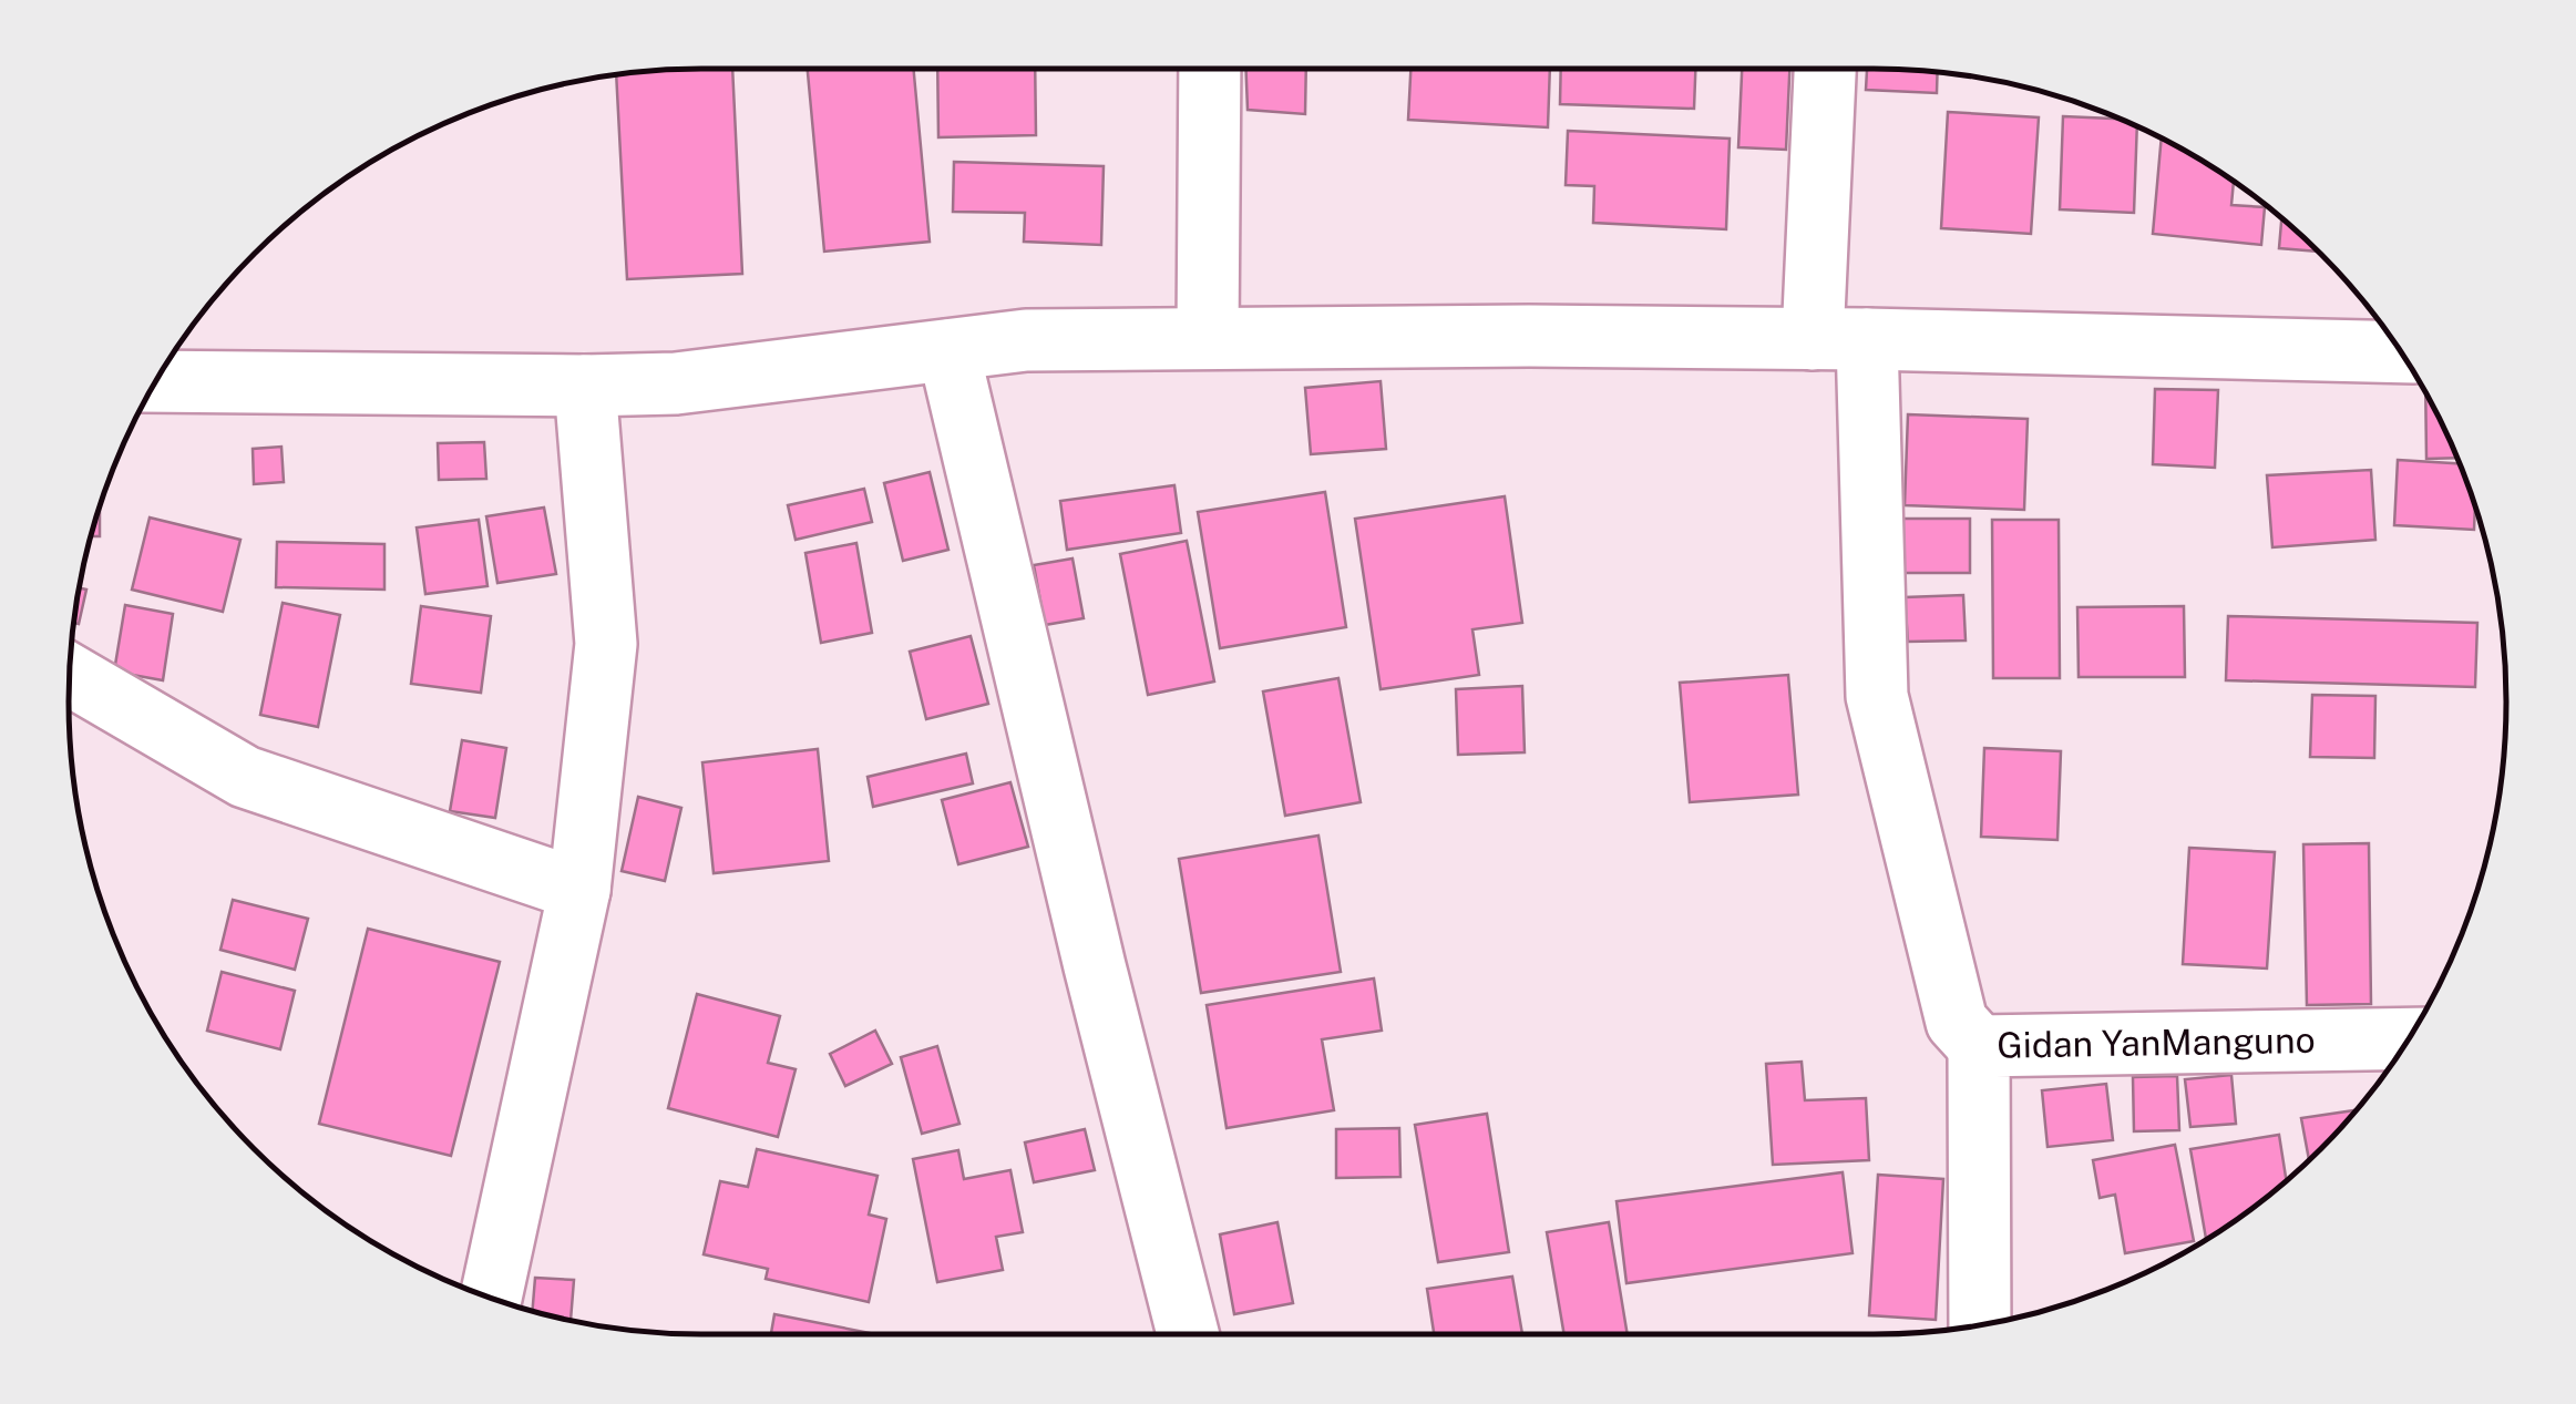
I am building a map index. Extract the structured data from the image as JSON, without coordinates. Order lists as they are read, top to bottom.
{
  "streets": {
    "street": ["Gidan YanManguno"]
  }
}
